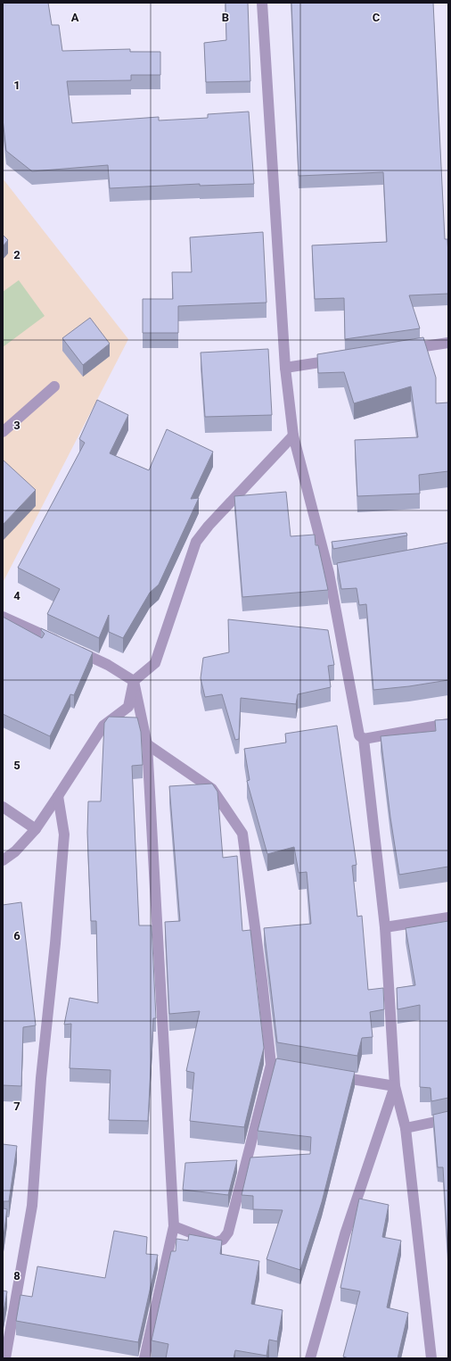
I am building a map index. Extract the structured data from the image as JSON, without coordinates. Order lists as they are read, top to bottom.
{
  "grid": {
    "columns": ["A", "B", "C"],
    "rows": [
      "1",
      "2",
      "3",
      "4",
      "5",
      "6",
      "7",
      "8"
    ]
  }
}
